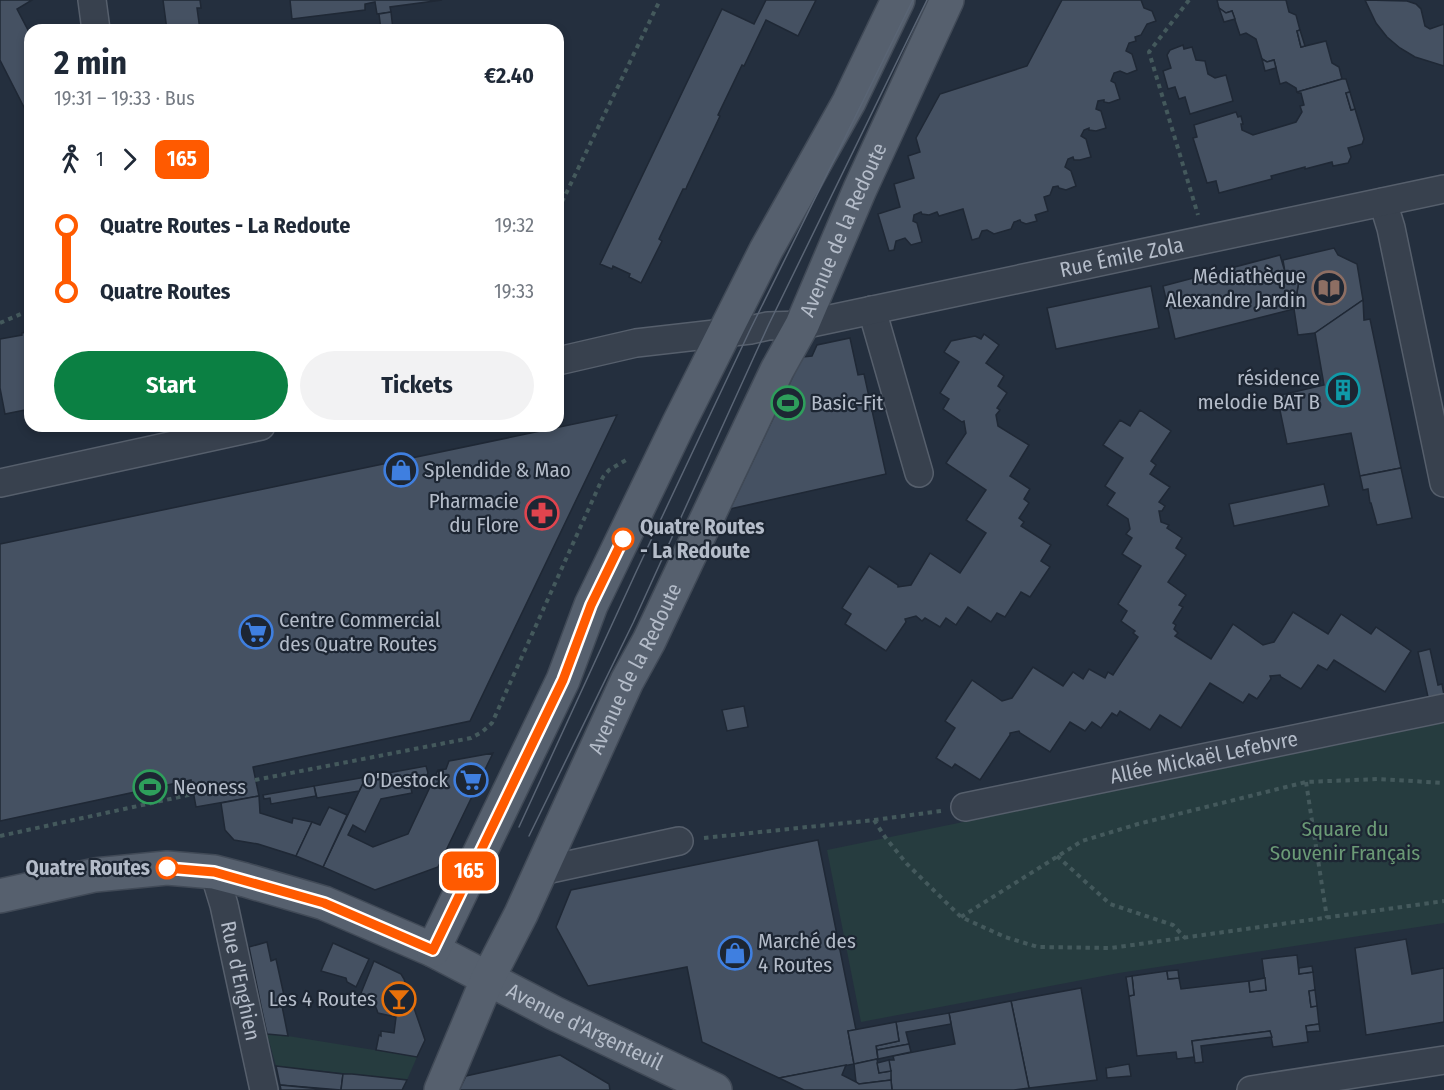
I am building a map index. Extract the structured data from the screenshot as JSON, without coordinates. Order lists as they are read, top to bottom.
{
  "streets": {
    "main road": ["Avenue de la Redoute", "Avenue d'Argenteuil"],
    "street": ["Rue Émile Zola", "Allée Mickaël Lefebvre", "Rue d'Enghien"]
  },
  "crossings": [
    ["Avenue de la Redoute", "Rue Émile Zola"],
    ["Avenue de la Redoute", "Avenue d'Argenteuil"],
    ["Rue d'Enghien", "Avenue d'Argenteuil"]
  ],
  "parks": ["Square du Souvenir Français"],
  "places": {
    "library": ["Médiathèque Alexandre Jardin"],
    "building": ["résidence melodie BAT B"],
    "sports": ["Basic-Fit", "Neoness"],
    "shop": ["Splendide & Mao", "Marché des 4 Routes"],
    "pharmacy": ["Pharmacie du Flore"],
    "other": ["Quatre Routes - La Redoute", "Quatre Routes"],
    "supermarket": ["Centre Commercial des Quatre Routes", "O'Destock"],
    "bar": ["Les 4 Routes"]
  },
  "lines": ["bus line 165"],
  "page": {
    "on_map": "165",
    "heading": ["2 min", "19:31 – 19:33 · Bus", "€2.40"],
    "legs": ["1", "165"],
    "list": [
      {
        "name": "Quatre Routes - La Redoute",
        "value": "19:32"
      },
      {
        "name": "Quatre Routes",
        "value": "19:33"
      }
    ],
    "buttons": ["Start", "Tickets"]
  }
}
